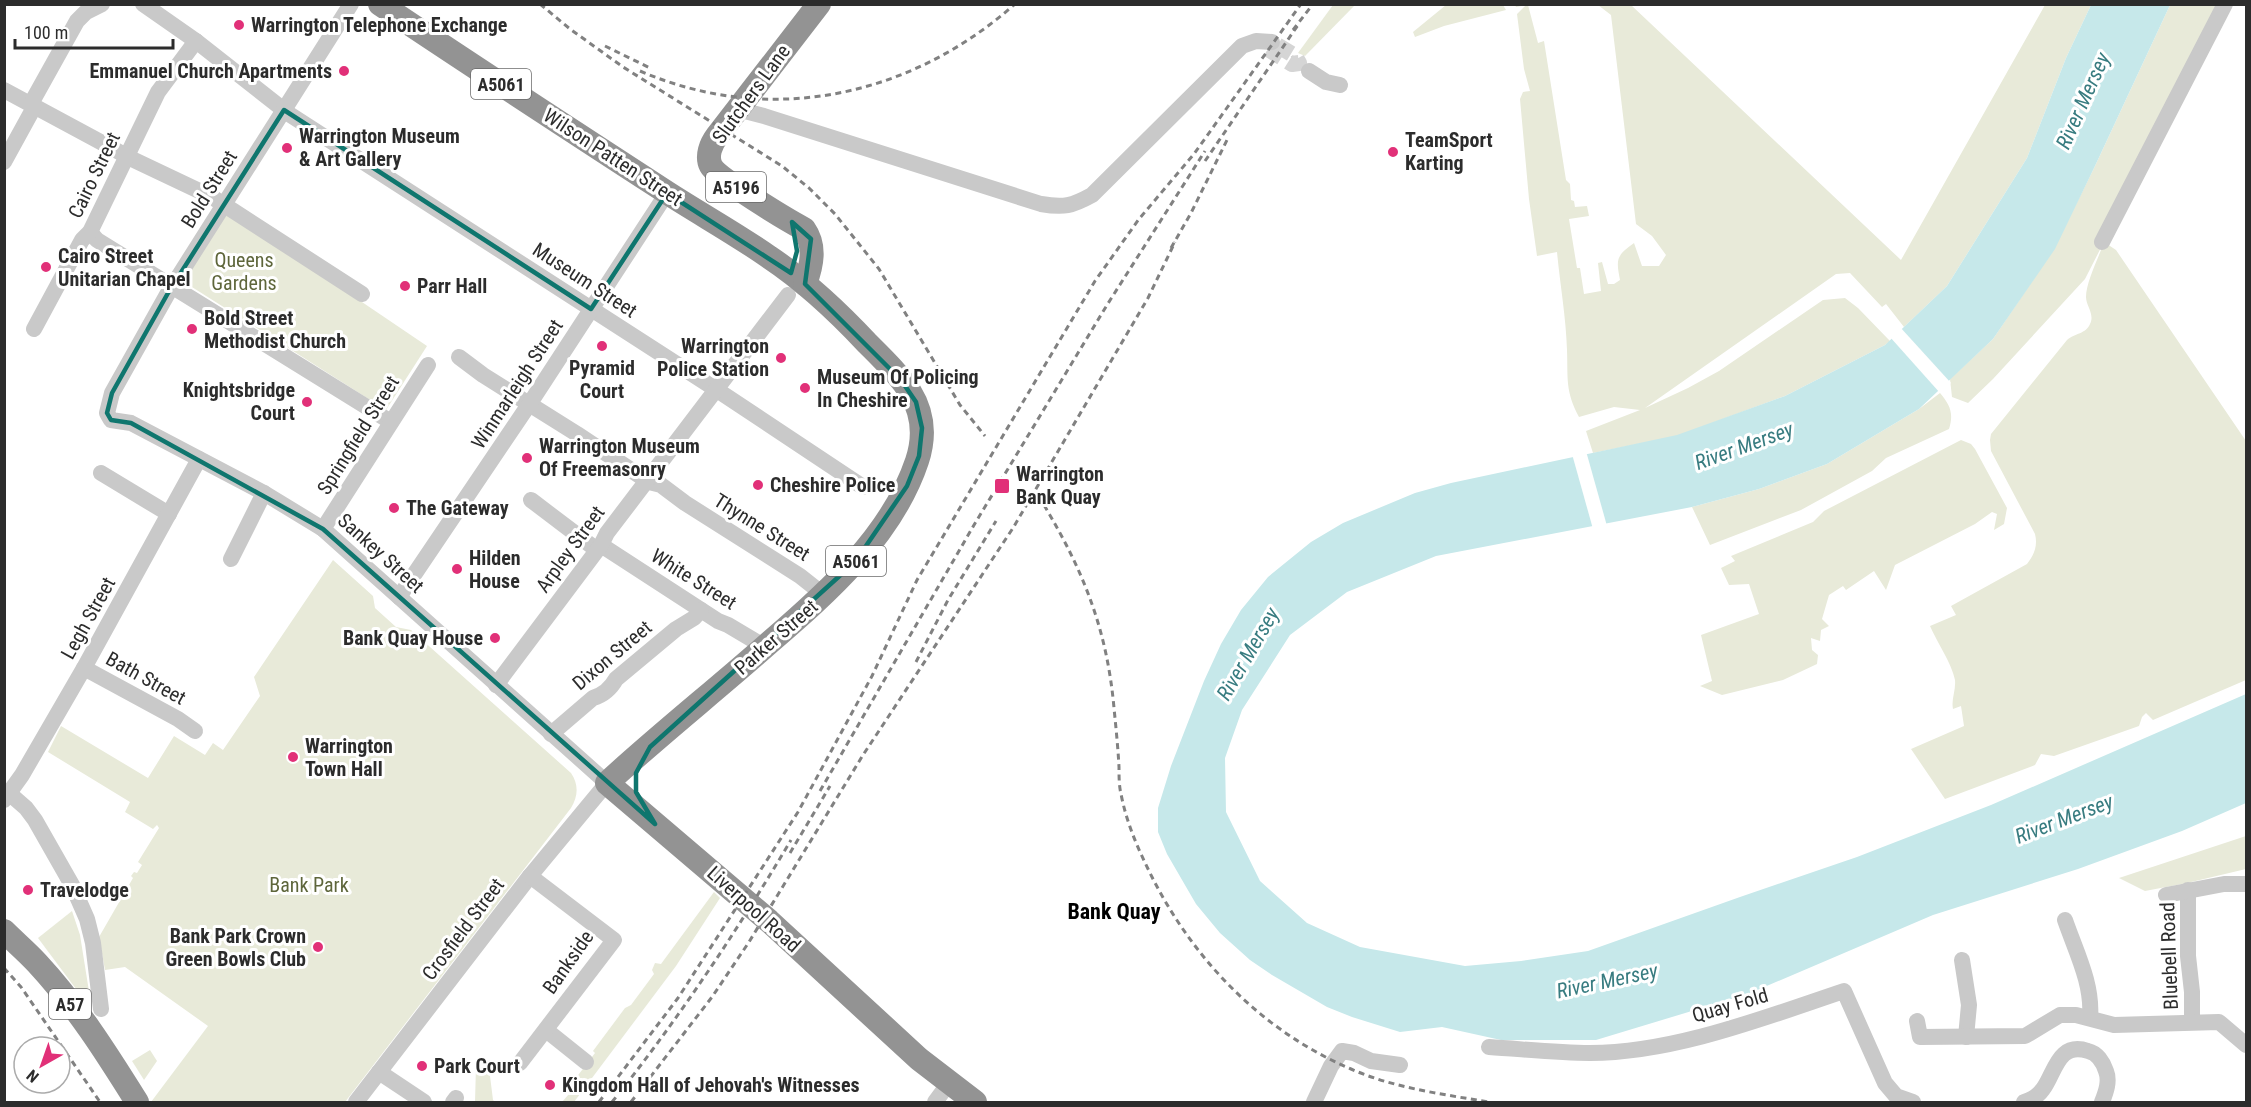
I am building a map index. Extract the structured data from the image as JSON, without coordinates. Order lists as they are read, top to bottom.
{
  "streets": {
    "highway": [
      "A5061",
      "Slutchers Lane",
      "Wilson Patten Street",
      "A5196",
      "Parker Street",
      "Liverpool Road",
      "A57"
    ],
    "street": [
      "Cairo Street",
      "Bold Street",
      "Museum Street",
      "Winmarleigh Street",
      "Springfield Street",
      "Thynne Street",
      "Arpley Street",
      "Sankey Street",
      "White Street",
      "Legh Street",
      "Dixon Street",
      "Bath Street",
      "Crosfield Street",
      "Bluebell Road",
      "Bankside",
      "Quay Fold"
    ]
  },
  "crossings": [
    ["Slutchers Lane", "Wilson Patten Street"],
    ["Slutchers Lane", "Arpley Street"],
    ["Wilson Patten Street", "Winmarleigh Street"],
    ["Wilson Patten Street", "Arpley Street"],
    ["Wilson Patten Street", "Parker Street"],
    ["Cairo Street", "Museum Street"],
    ["Bold Street", "Museum Street"],
    ["Bold Street", "Sankey Street"],
    ["Museum Street", "Winmarleigh Street"],
    ["Museum Street", "Arpley Street"],
    ["Winmarleigh Street", "Thynne Street"],
    ["Winmarleigh Street", "Sankey Street"],
    ["Springfield Street", "Sankey Street"],
    ["Thynne Street", "Arpley Street"],
    ["Thynne Street", "Parker Street"],
    ["Arpley Street", "Sankey Street"],
    ["Arpley Street", "White Street"],
    ["Sankey Street", "Legh Street"],
    ["Sankey Street", "Parker Street"],
    ["Sankey Street", "Dixon Street"],
    ["Sankey Street", "Liverpool Road"],
    ["Sankey Street", "Crosfield Street"],
    ["White Street", "Parker Street"],
    ["White Street", "Dixon Street"],
    ["Legh Street", "Bath Street"],
    ["Parker Street", "Liverpool Road"],
    ["Parker Street", "Crosfield Street"],
    ["Liverpool Road", "Crosfield Street"],
    ["Crosfield Street", "Bankside"]
  ],
  "districts": ["Bank Quay"],
  "water": ["River Mersey"],
  "parks": ["Queens Gardens", "Bank Park"],
  "places": {
    "other": [
      "Warrington Telephone Exchange",
      "Emmanuel Church Apartments",
      "Warrington Museum & Art Gallery",
      "TeamSport Karting",
      "Cairo Street Unitarian Chapel",
      "Parr Hall",
      "Bold Street Methodist Church",
      "Pyramid Court",
      "Warrington Police Station",
      "Museum Of Policing In Cheshire",
      "Knightsbridge Court",
      "Warrington Museum Of Freemasonry",
      "Cheshire Police",
      "The Gateway",
      "Hilden House",
      "Bank Quay House",
      "Warrington Town Hall",
      "Travelodge",
      "Bank Park Crown Green Bowls Club",
      "Park Court",
      "Kingdom Hall of Jehovah's Witnesses"
    ],
    "transit": ["Warrington Bank Quay"]
  },
  "scale_bar": "100 m",
  "north": "bottom left"
}
